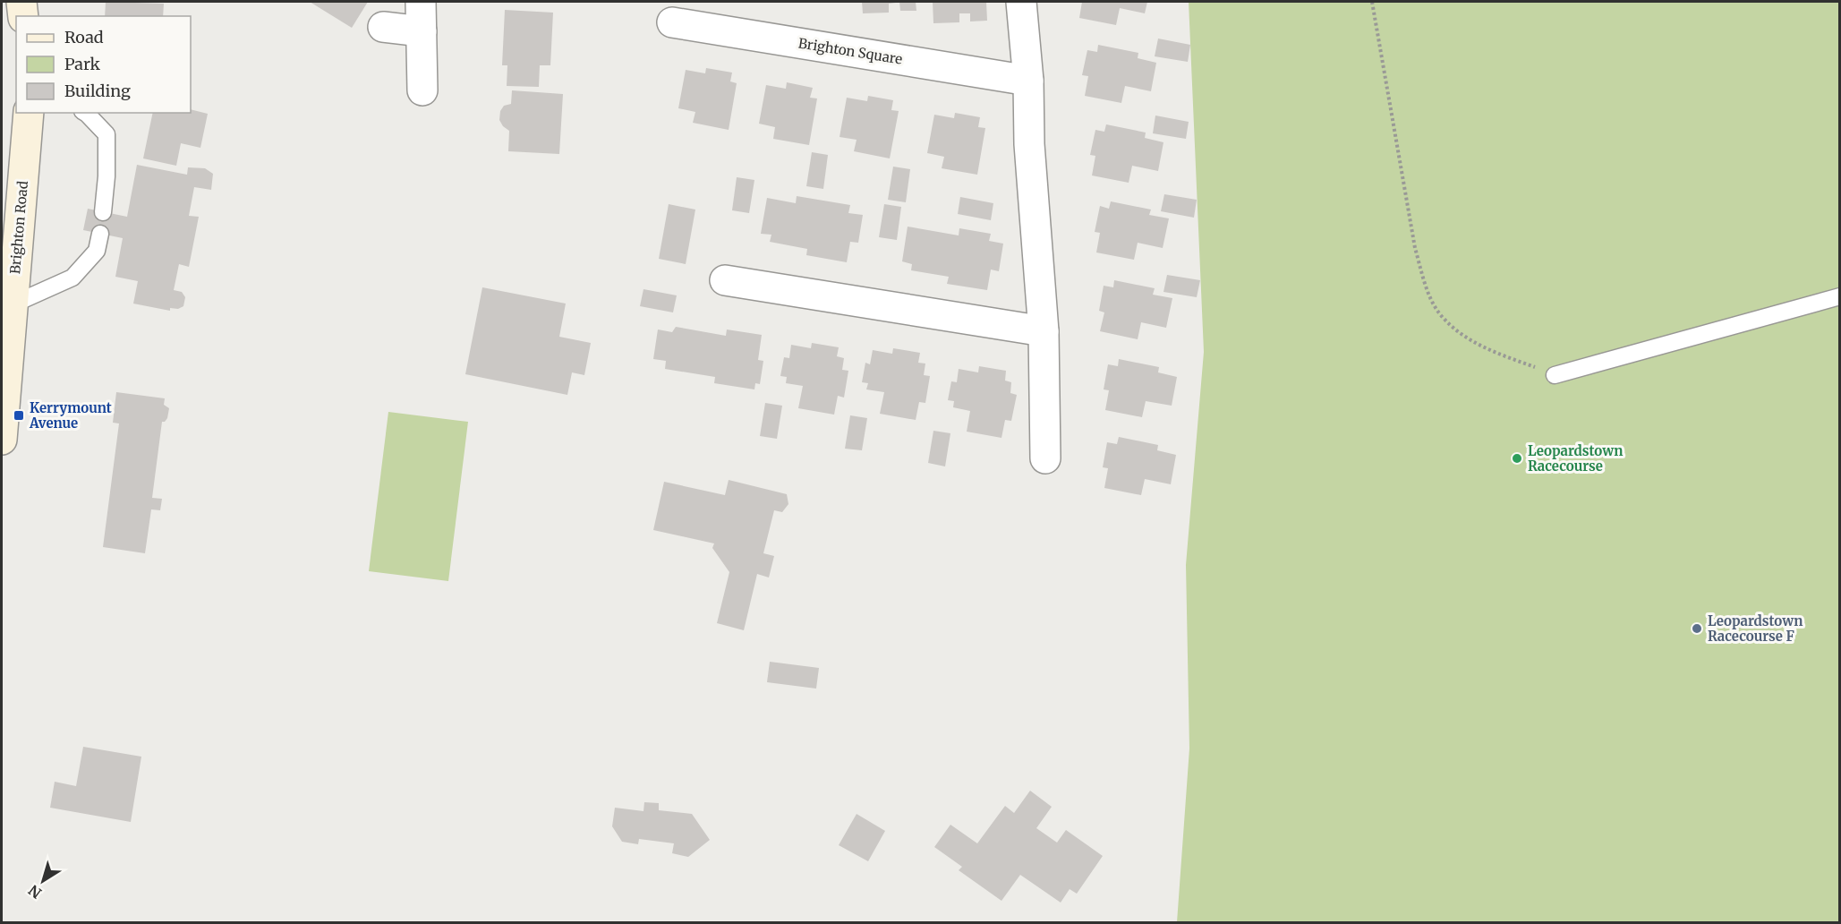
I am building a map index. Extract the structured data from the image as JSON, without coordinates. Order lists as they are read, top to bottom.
{
  "streets": {
    "street": ["Brighton Square", "Brighton Road"]
  },
  "places": {
    "transit": ["Kerrymount Avenue"],
    "other": ["Leopardstown Racecourse", "Leopardstown Racecourse F"]
  },
  "legend": ["Road", "Park", "Building"],
  "north": "bottom left"
}
